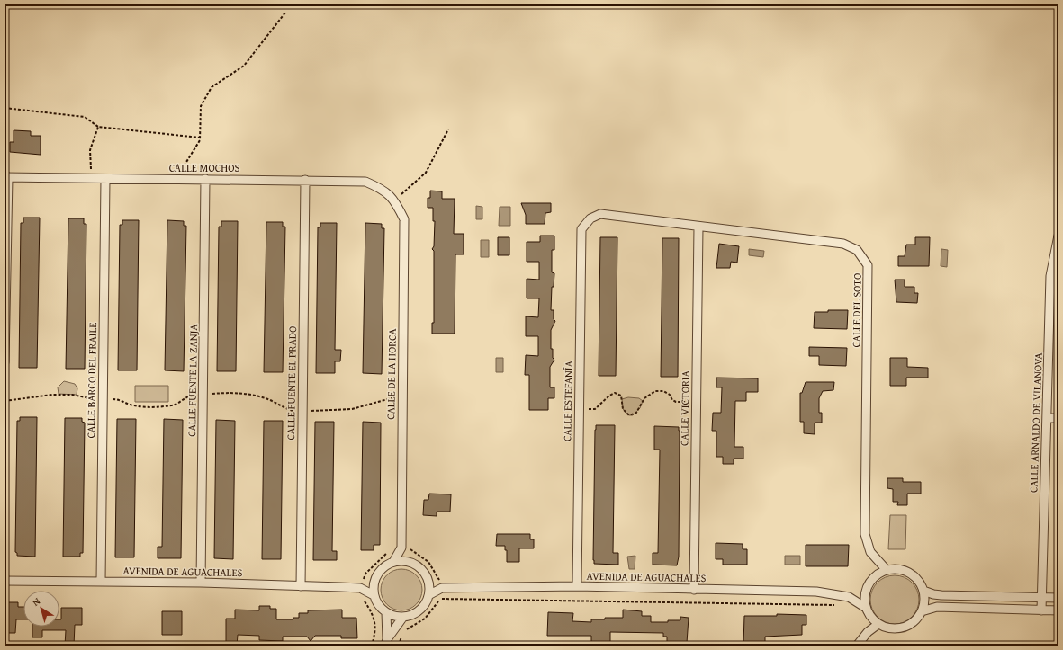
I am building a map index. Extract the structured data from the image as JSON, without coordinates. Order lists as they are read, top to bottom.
{
  "streets": {
    "street": [
      "CALLE MOCHOS",
      "CALLE DEL SOTO",
      "CALLE DE LA HORCA",
      "CALLE BARCO DEL FRAILE",
      "CALLE FUENTE LA ZANJA",
      "CALLE FUENTE EL PRADO",
      "CALLE ESTEFANÍA",
      "CALLE VICTORIA",
      "CALLE ARNALDO DE VILANOVA",
      "AVENIDA DE AGUACHALES"
    ]
  },
  "crossings": [
    ["CALLE MOCHOS", "CALLE DE LA HORCA"],
    ["CALLE MOCHOS", "CALLE BARCO DEL FRAILE"],
    ["CALLE MOCHOS", "CALLE FUENTE LA ZANJA"],
    ["CALLE MOCHOS", "CALLE FUENTE EL PRADO"],
    ["CALLE DEL SOTO", "CALLE ESTEFANÍA"],
    ["CALLE DEL SOTO", "CALLE VICTORIA"],
    ["CALLE DEL SOTO", "AVENIDA DE AGUACHALES"],
    ["CALLE DE LA HORCA", "AVENIDA DE AGUACHALES"],
    ["CALLE BARCO DEL FRAILE", "AVENIDA DE AGUACHALES"],
    ["CALLE FUENTE LA ZANJA", "AVENIDA DE AGUACHALES"],
    ["CALLE FUENTE EL PRADO", "AVENIDA DE AGUACHALES"],
    ["CALLE ESTEFANÍA", "AVENIDA DE AGUACHALES"],
    ["CALLE VICTORIA", "AVENIDA DE AGUACHALES"]
  ],
  "north": "top left"
}
